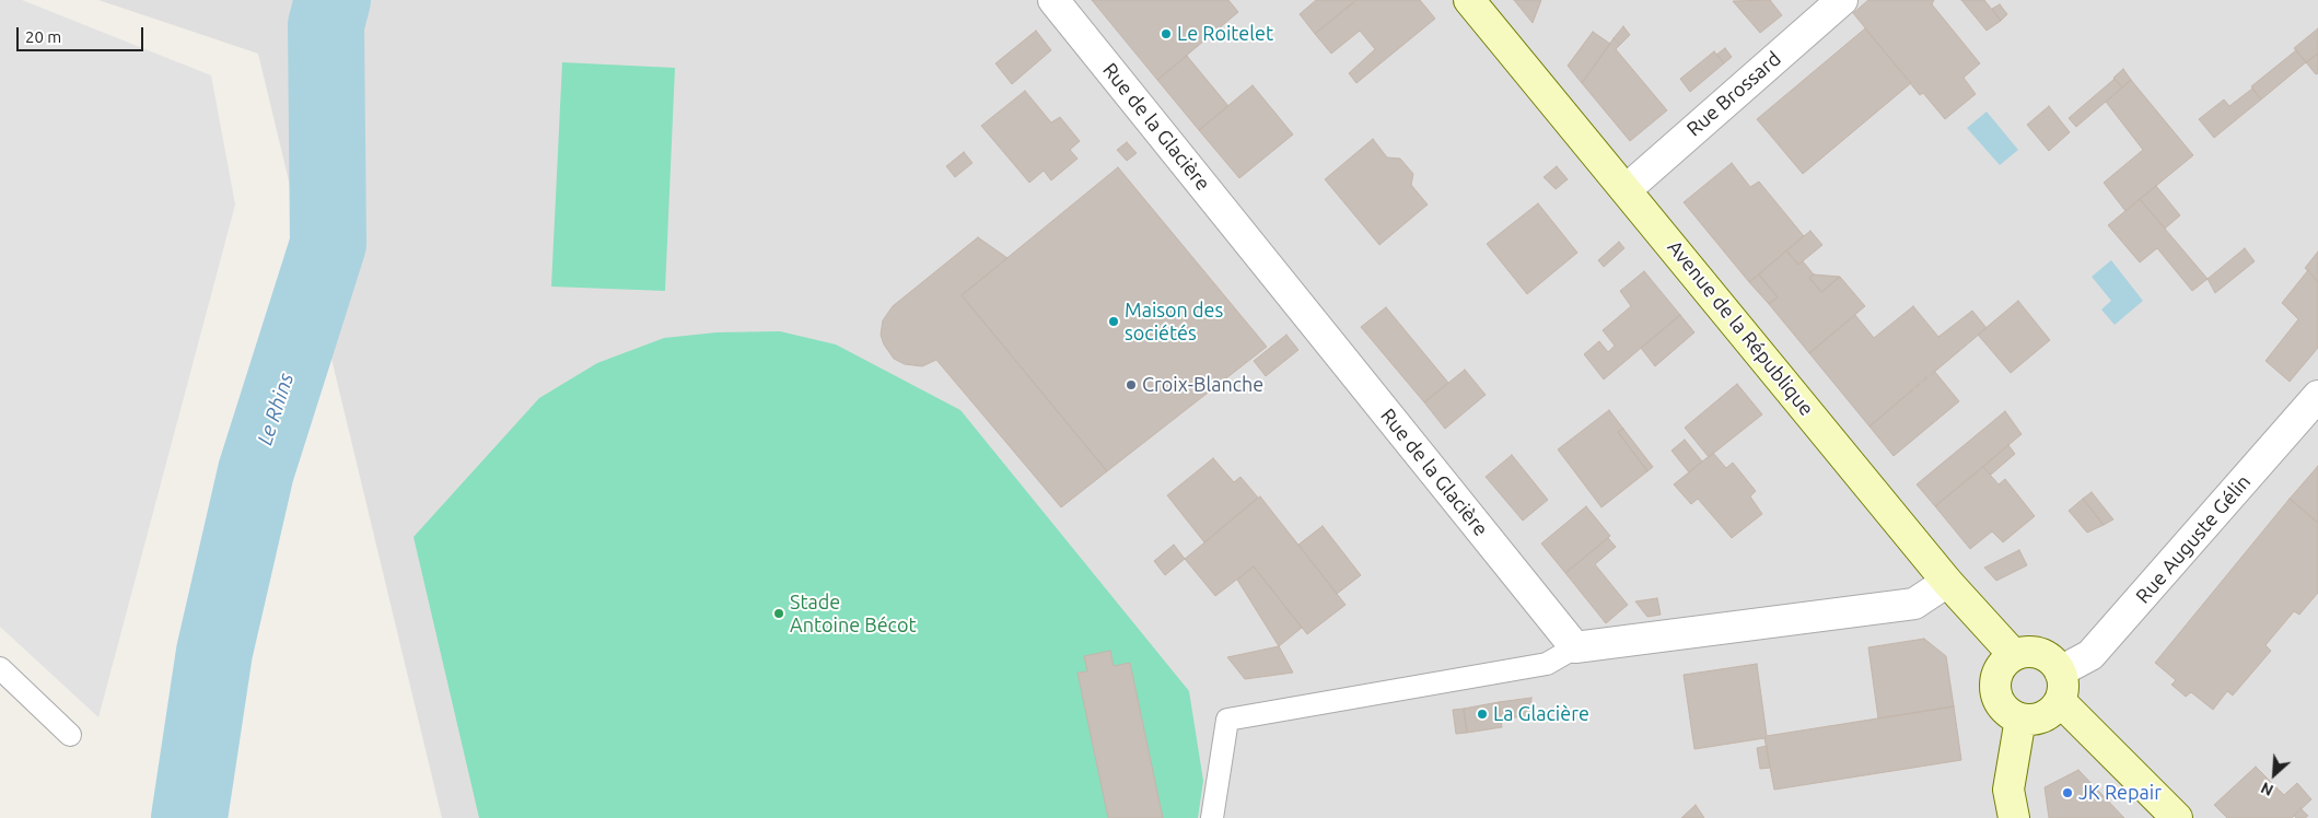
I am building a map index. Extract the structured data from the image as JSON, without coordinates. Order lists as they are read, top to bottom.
{
  "streets": {
    "main road": ["Avenue de la République"],
    "street": ["Rue Brossard", "Rue de la Glacière", "Rue Auguste Gélin"]
  },
  "crossings": [
    ["Rue Brossard", "Avenue de la République"],
    ["Avenue de la République", "Rue Auguste Gélin"]
  ],
  "water": ["Le Rhins"],
  "places": [
    "Le Roitelet",
    "Maison des sociétés",
    "Croix-Blanche",
    "Stade Antoine Bécot",
    "La Glacière",
    "JK Repair"
  ],
  "scale_bar": "20 m",
  "north": "bottom left"
}
